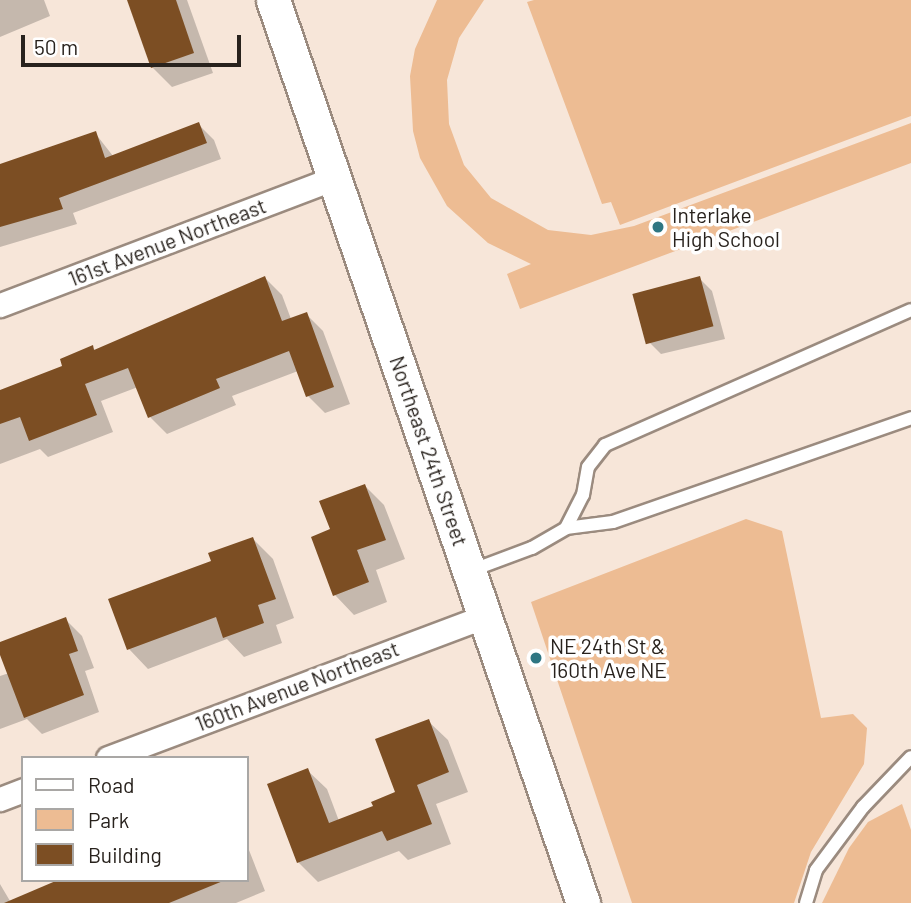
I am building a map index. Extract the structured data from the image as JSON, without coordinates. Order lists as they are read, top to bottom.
{
  "streets": {
    "main road": ["Northeast 24th Street"],
    "street": ["161st Avenue Northeast", "160th Avenue Northeast"]
  },
  "crossings": [
    ["161st Avenue Northeast", "Northeast 24th Street"],
    ["Northeast 24th Street", "160th Avenue Northeast"]
  ],
  "places": ["Interlake High School", "NE 24th St & 160th Ave NE"],
  "legend": ["Road", "Park", "Building"],
  "scale_bar": "50 m"
}
